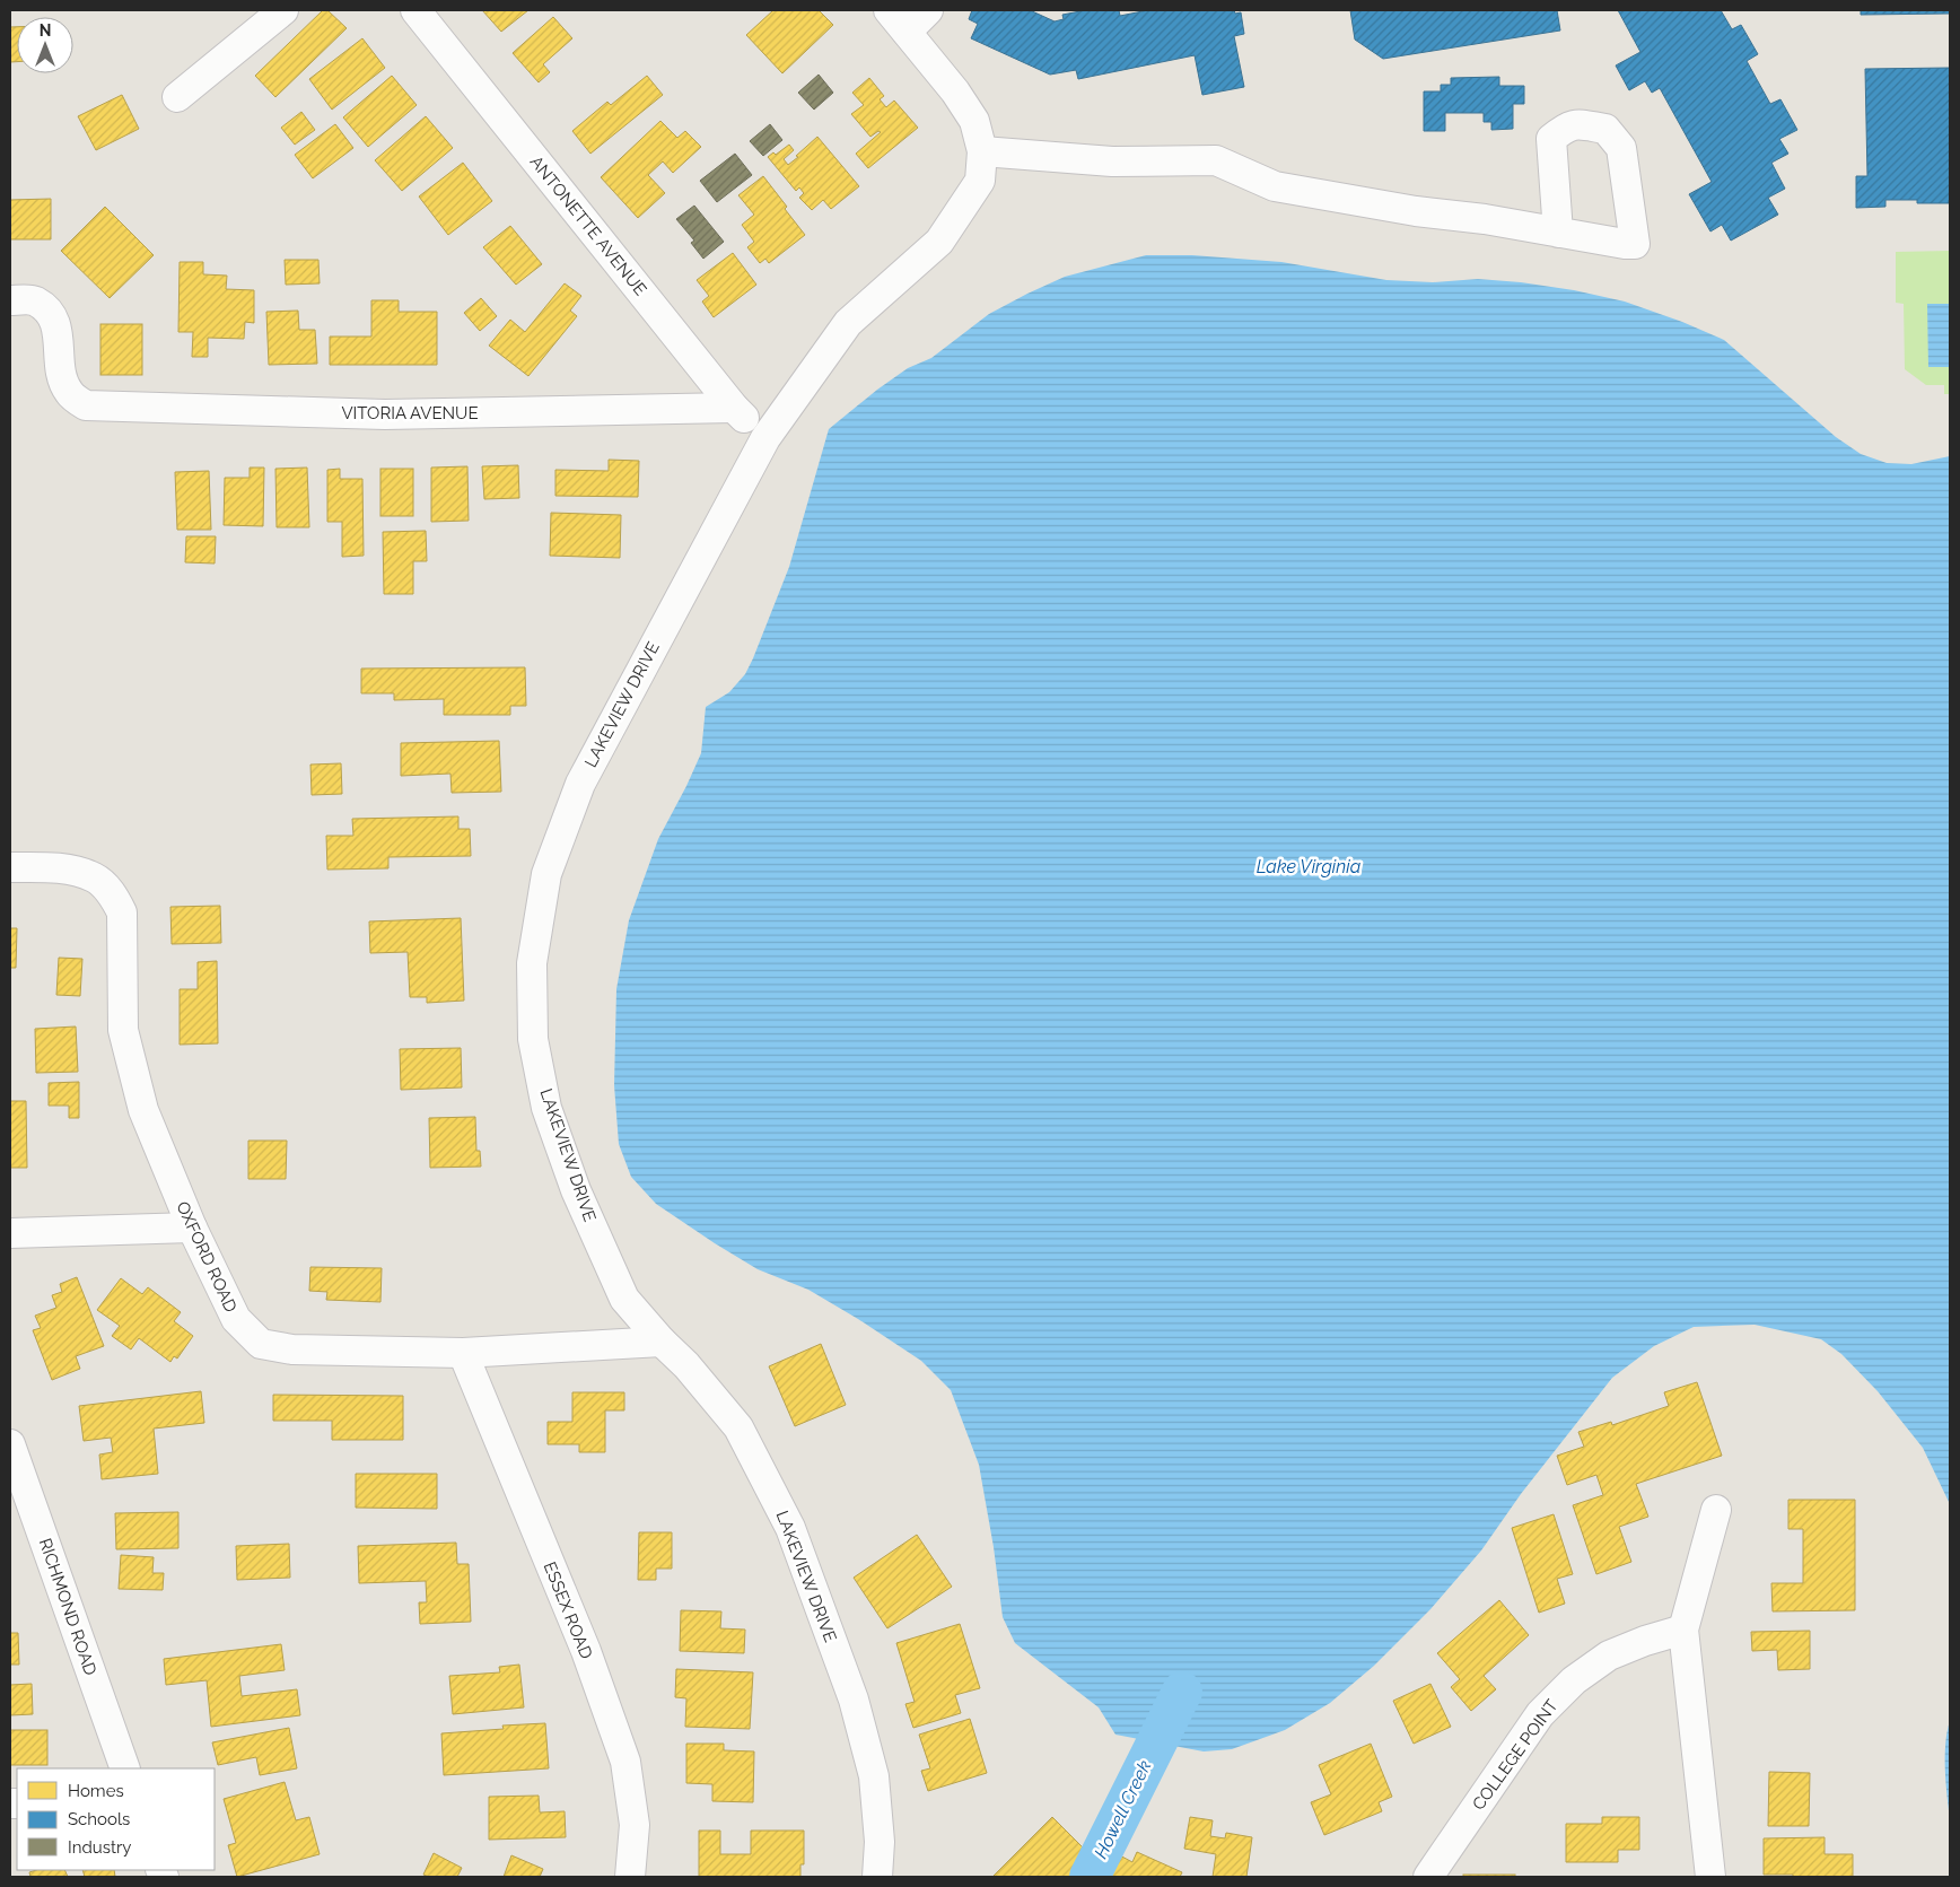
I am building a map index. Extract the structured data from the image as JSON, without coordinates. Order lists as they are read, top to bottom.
{
  "streets": {
    "street": [
      "ANTONETTE AVENUE",
      "VITORIA AVENUE",
      "LAKEVIEW DRIVE",
      "OXFORD ROAD",
      "RICHMOND ROAD",
      "ESSEX ROAD",
      "COLLEGE POINT"
    ]
  },
  "crossings": [
    ["ANTONETTE AVENUE", "VITORIA AVENUE"],
    ["ANTONETTE AVENUE", "LAKEVIEW DRIVE"],
    ["LAKEVIEW DRIVE", "OXFORD ROAD"],
    ["OXFORD ROAD", "ESSEX ROAD"]
  ],
  "water": ["Lake Virginia", "Howell Creek"],
  "legend": ["Homes", "Schools", "Industry"],
  "north": "top"
}
